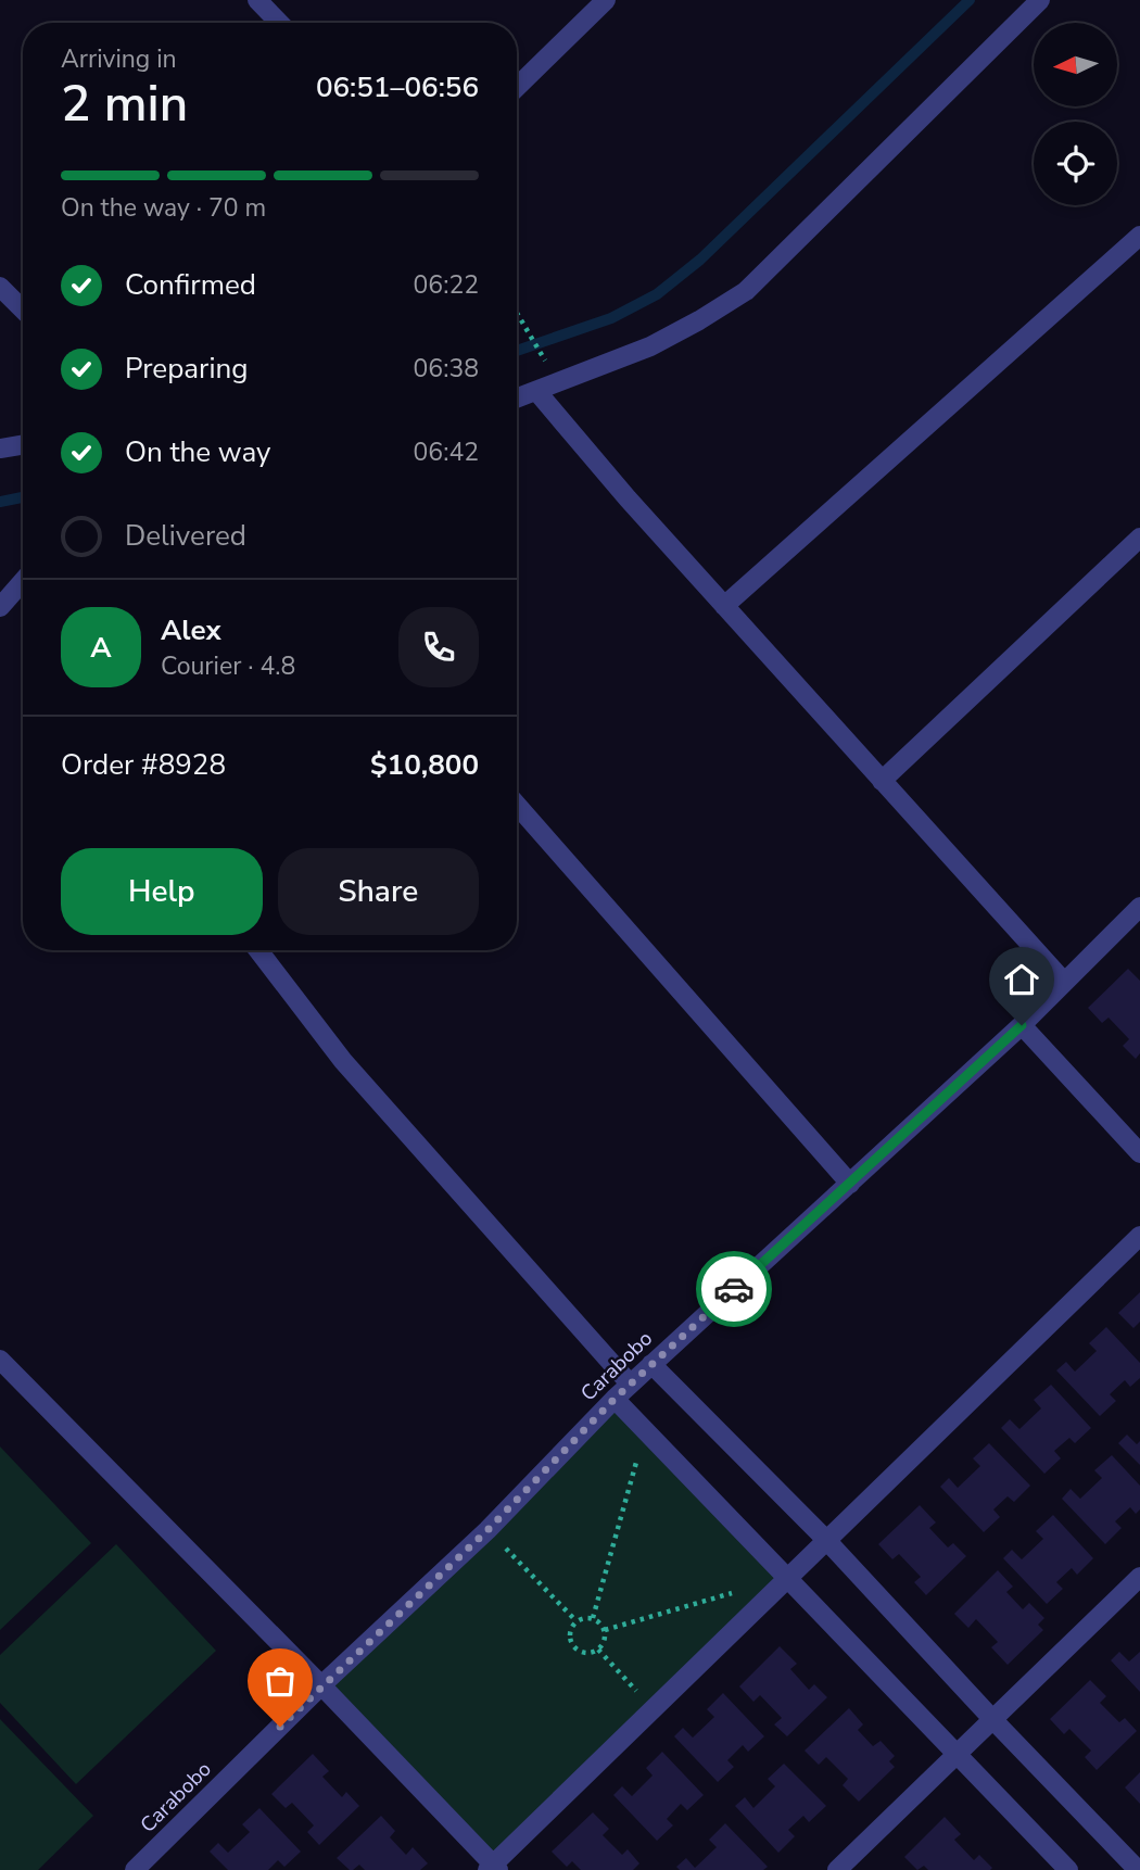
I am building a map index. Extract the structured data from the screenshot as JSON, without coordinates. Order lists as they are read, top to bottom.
{
  "streets": {
    "street": ["Carabobo"]
  },
  "north": "left",
  "page": {
    "heading": ["2 min", "Arriving in", "06:51–06:56"],
    "panel": [
      "Alex",
      "Courier · 4.8",
      "Order #8928",
      "$10,800"
    ],
    "bar": "On the way · 70 m",
    "list": [
      ["Confirmed", "06:22"],
      ["Preparing", "06:38"],
      ["On the way", "06:42"],
      "Delivered"
    ],
    "round": "A",
    "buttons": ["Help", "Share"]
  }
}
